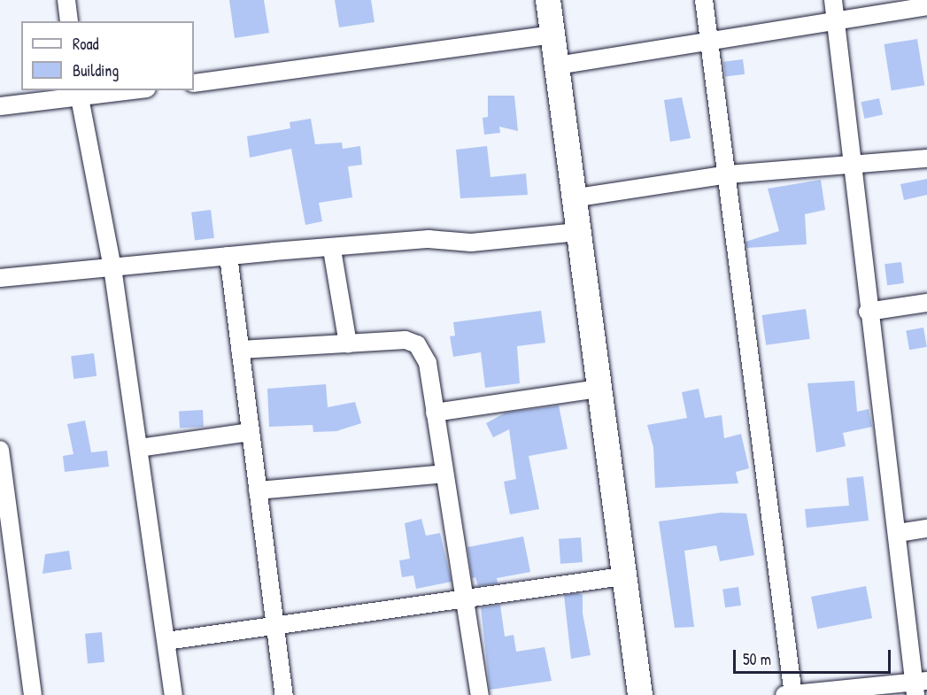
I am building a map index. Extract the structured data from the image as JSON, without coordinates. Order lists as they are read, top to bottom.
{
  "legend": ["Road", "Building"],
  "scale_bar": "50 m"
}
